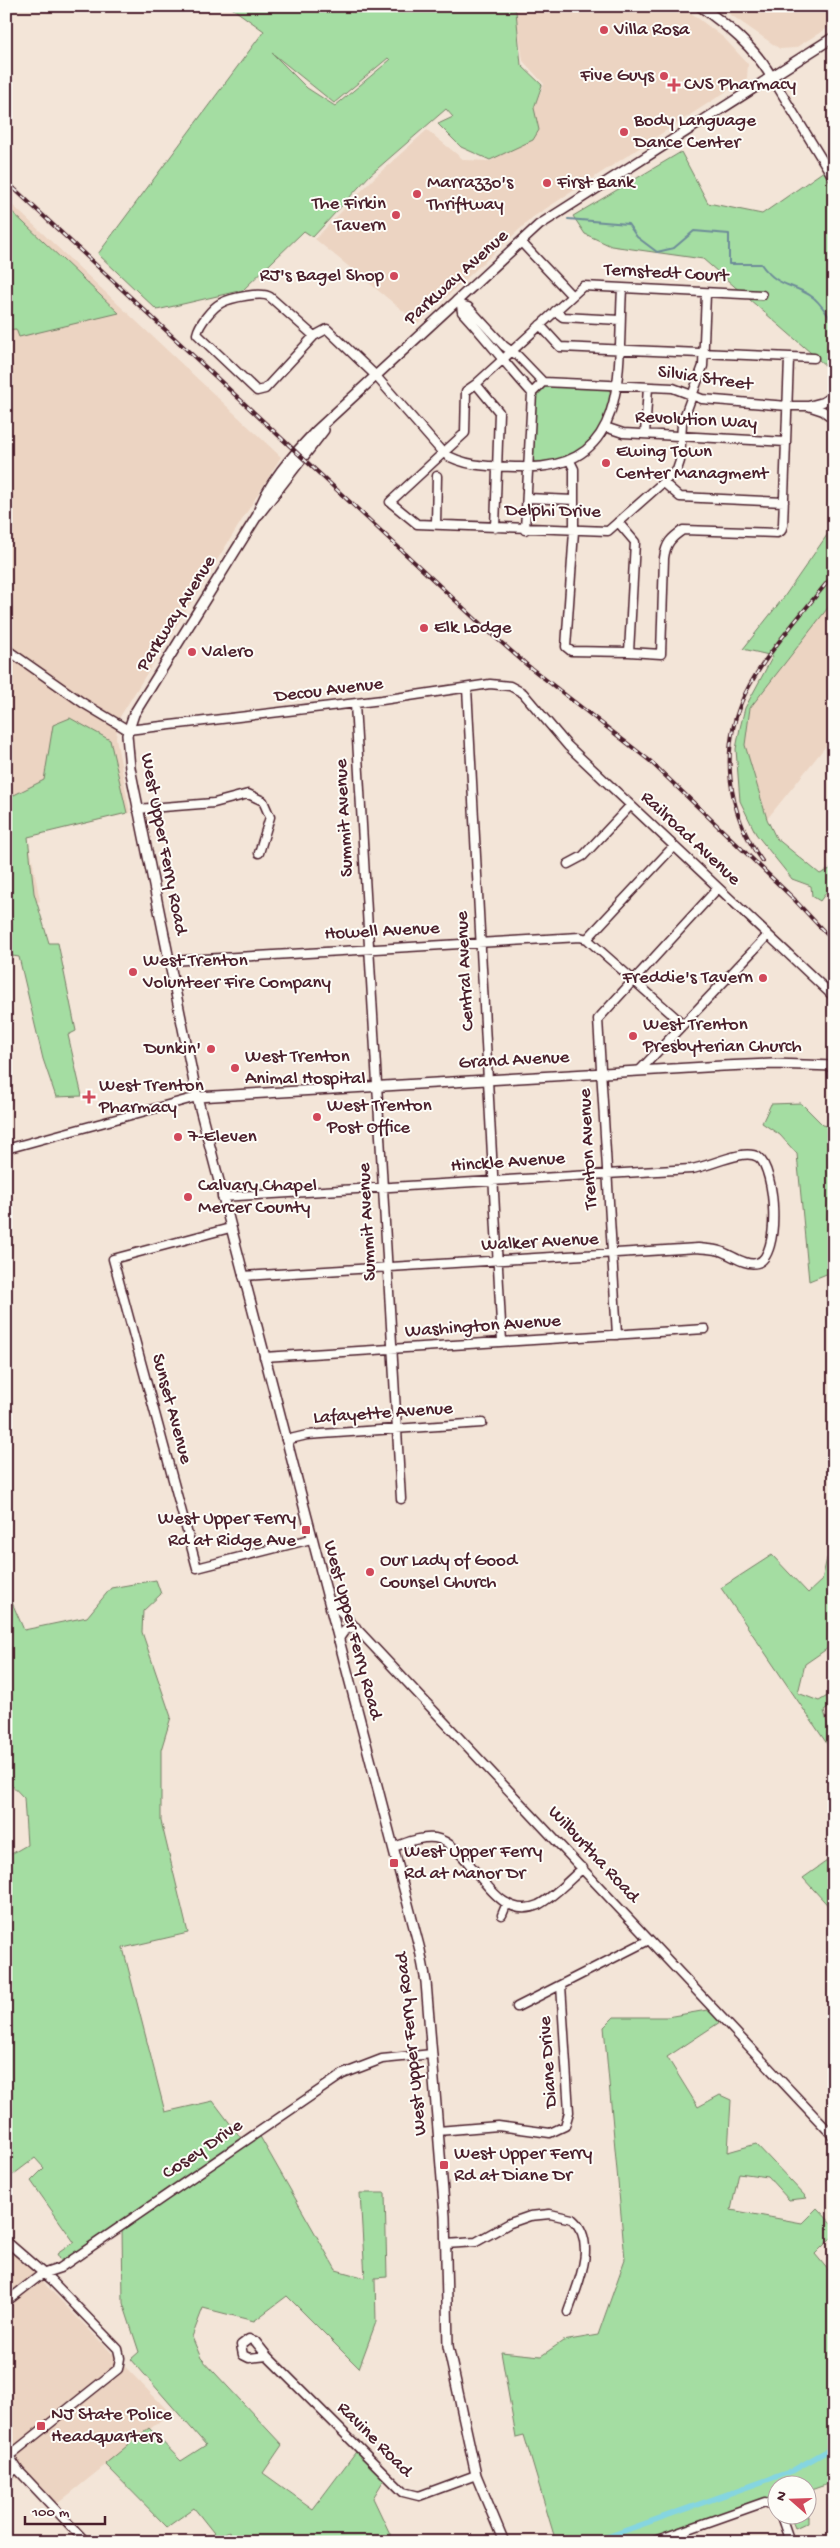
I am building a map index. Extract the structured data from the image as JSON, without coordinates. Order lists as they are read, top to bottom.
{
  "streets": {
    "main road": ["Parkway Avenue", "West Upper Ferry Road", "Grand Avenue"],
    "street": [
      "Ternstedt Court",
      "Silvia Street",
      "Revolution Way",
      "Delphi Drive",
      "Decou Avenue",
      "Summit Avenue",
      "Railroad Avenue",
      "Howell Avenue",
      "Central Avenue",
      "Trenton Avenue",
      "Hinckle Avenue",
      "Walker Avenue",
      "Washington Avenue",
      "Sunset Avenue",
      "Lafayette Avenue",
      "Wilburtha Road",
      "Diane Drive",
      "Cosey Drive",
      "Ravine Road"
    ]
  },
  "crossings": [
    ["Ternstedt Court", "Delphi Drive"],
    ["Parkway Avenue", "Decou Avenue"],
    ["Parkway Avenue", "West Upper Ferry Road"],
    ["Silvia Street", "Delphi Drive"],
    ["Revolution Way", "Delphi Drive"],
    ["Decou Avenue", "Summit Avenue"],
    ["Decou Avenue", "Railroad Avenue"],
    ["Decou Avenue", "West Upper Ferry Road"],
    ["Decou Avenue", "Central Avenue"],
    ["Summit Avenue", "Howell Avenue"],
    ["Summit Avenue", "Grand Avenue"],
    ["Summit Avenue", "Hinckle Avenue"],
    ["Summit Avenue", "Walker Avenue"],
    ["Summit Avenue", "Washington Avenue"],
    ["Summit Avenue", "Lafayette Avenue"],
    ["Railroad Avenue", "Trenton Avenue"],
    ["West Upper Ferry Road", "Howell Avenue"],
    ["West Upper Ferry Road", "Grand Avenue"],
    ["West Upper Ferry Road", "Hinckle Avenue"],
    ["West Upper Ferry Road", "Walker Avenue"],
    ["West Upper Ferry Road", "Washington Avenue"],
    ["West Upper Ferry Road", "Sunset Avenue"],
    ["West Upper Ferry Road", "Lafayette Avenue"],
    ["West Upper Ferry Road", "Wilburtha Road"],
    ["West Upper Ferry Road", "Diane Drive"],
    ["West Upper Ferry Road", "Cosey Drive"],
    ["West Upper Ferry Road", "Ravine Road"],
    ["Howell Avenue", "Central Avenue"],
    ["Central Avenue", "Grand Avenue"],
    ["Central Avenue", "Hinckle Avenue"],
    ["Central Avenue", "Walker Avenue"],
    ["Central Avenue", "Washington Avenue"],
    ["Grand Avenue", "Trenton Avenue"],
    ["Trenton Avenue", "Hinckle Avenue"],
    ["Trenton Avenue", "Walker Avenue"],
    ["Trenton Avenue", "Washington Avenue"],
    ["Hinckle Avenue", "Walker Avenue"],
    ["Wilburtha Road", "Diane Drive"]
  ],
  "places": {
    "other": [
      "Villa Rosa",
      "Five Guys",
      "Body Language Dance Center",
      "First Bank",
      "Marrazzo's Thriftway",
      "The Firkin Tavern",
      "RJ's Bagel Shop",
      "Ewing Town Center Managment",
      "Elk Lodge",
      "Valero",
      "West Trenton Volunteer Fire Company",
      "Freddie's Tavern",
      "West Trenton Presbyterian Church",
      "Dunkin'",
      "West Trenton Animal Hospital",
      "West Trenton Post Office",
      "7-Eleven",
      "Calvary Chapel Mercer County",
      "Our Lady of Good Counsel Church"
    ],
    "health": ["CVS Pharmacy", "West Trenton Pharmacy"],
    "transit": [
      "West Upper Ferry Rd at Ridge Ave",
      "West Upper Ferry Rd at Manor Dr",
      "West Upper Ferry Rd at Diane Dr",
      "NJ State Police Headquarters"
    ]
  },
  "scale_bar": "100 m",
  "north": "left"
}
